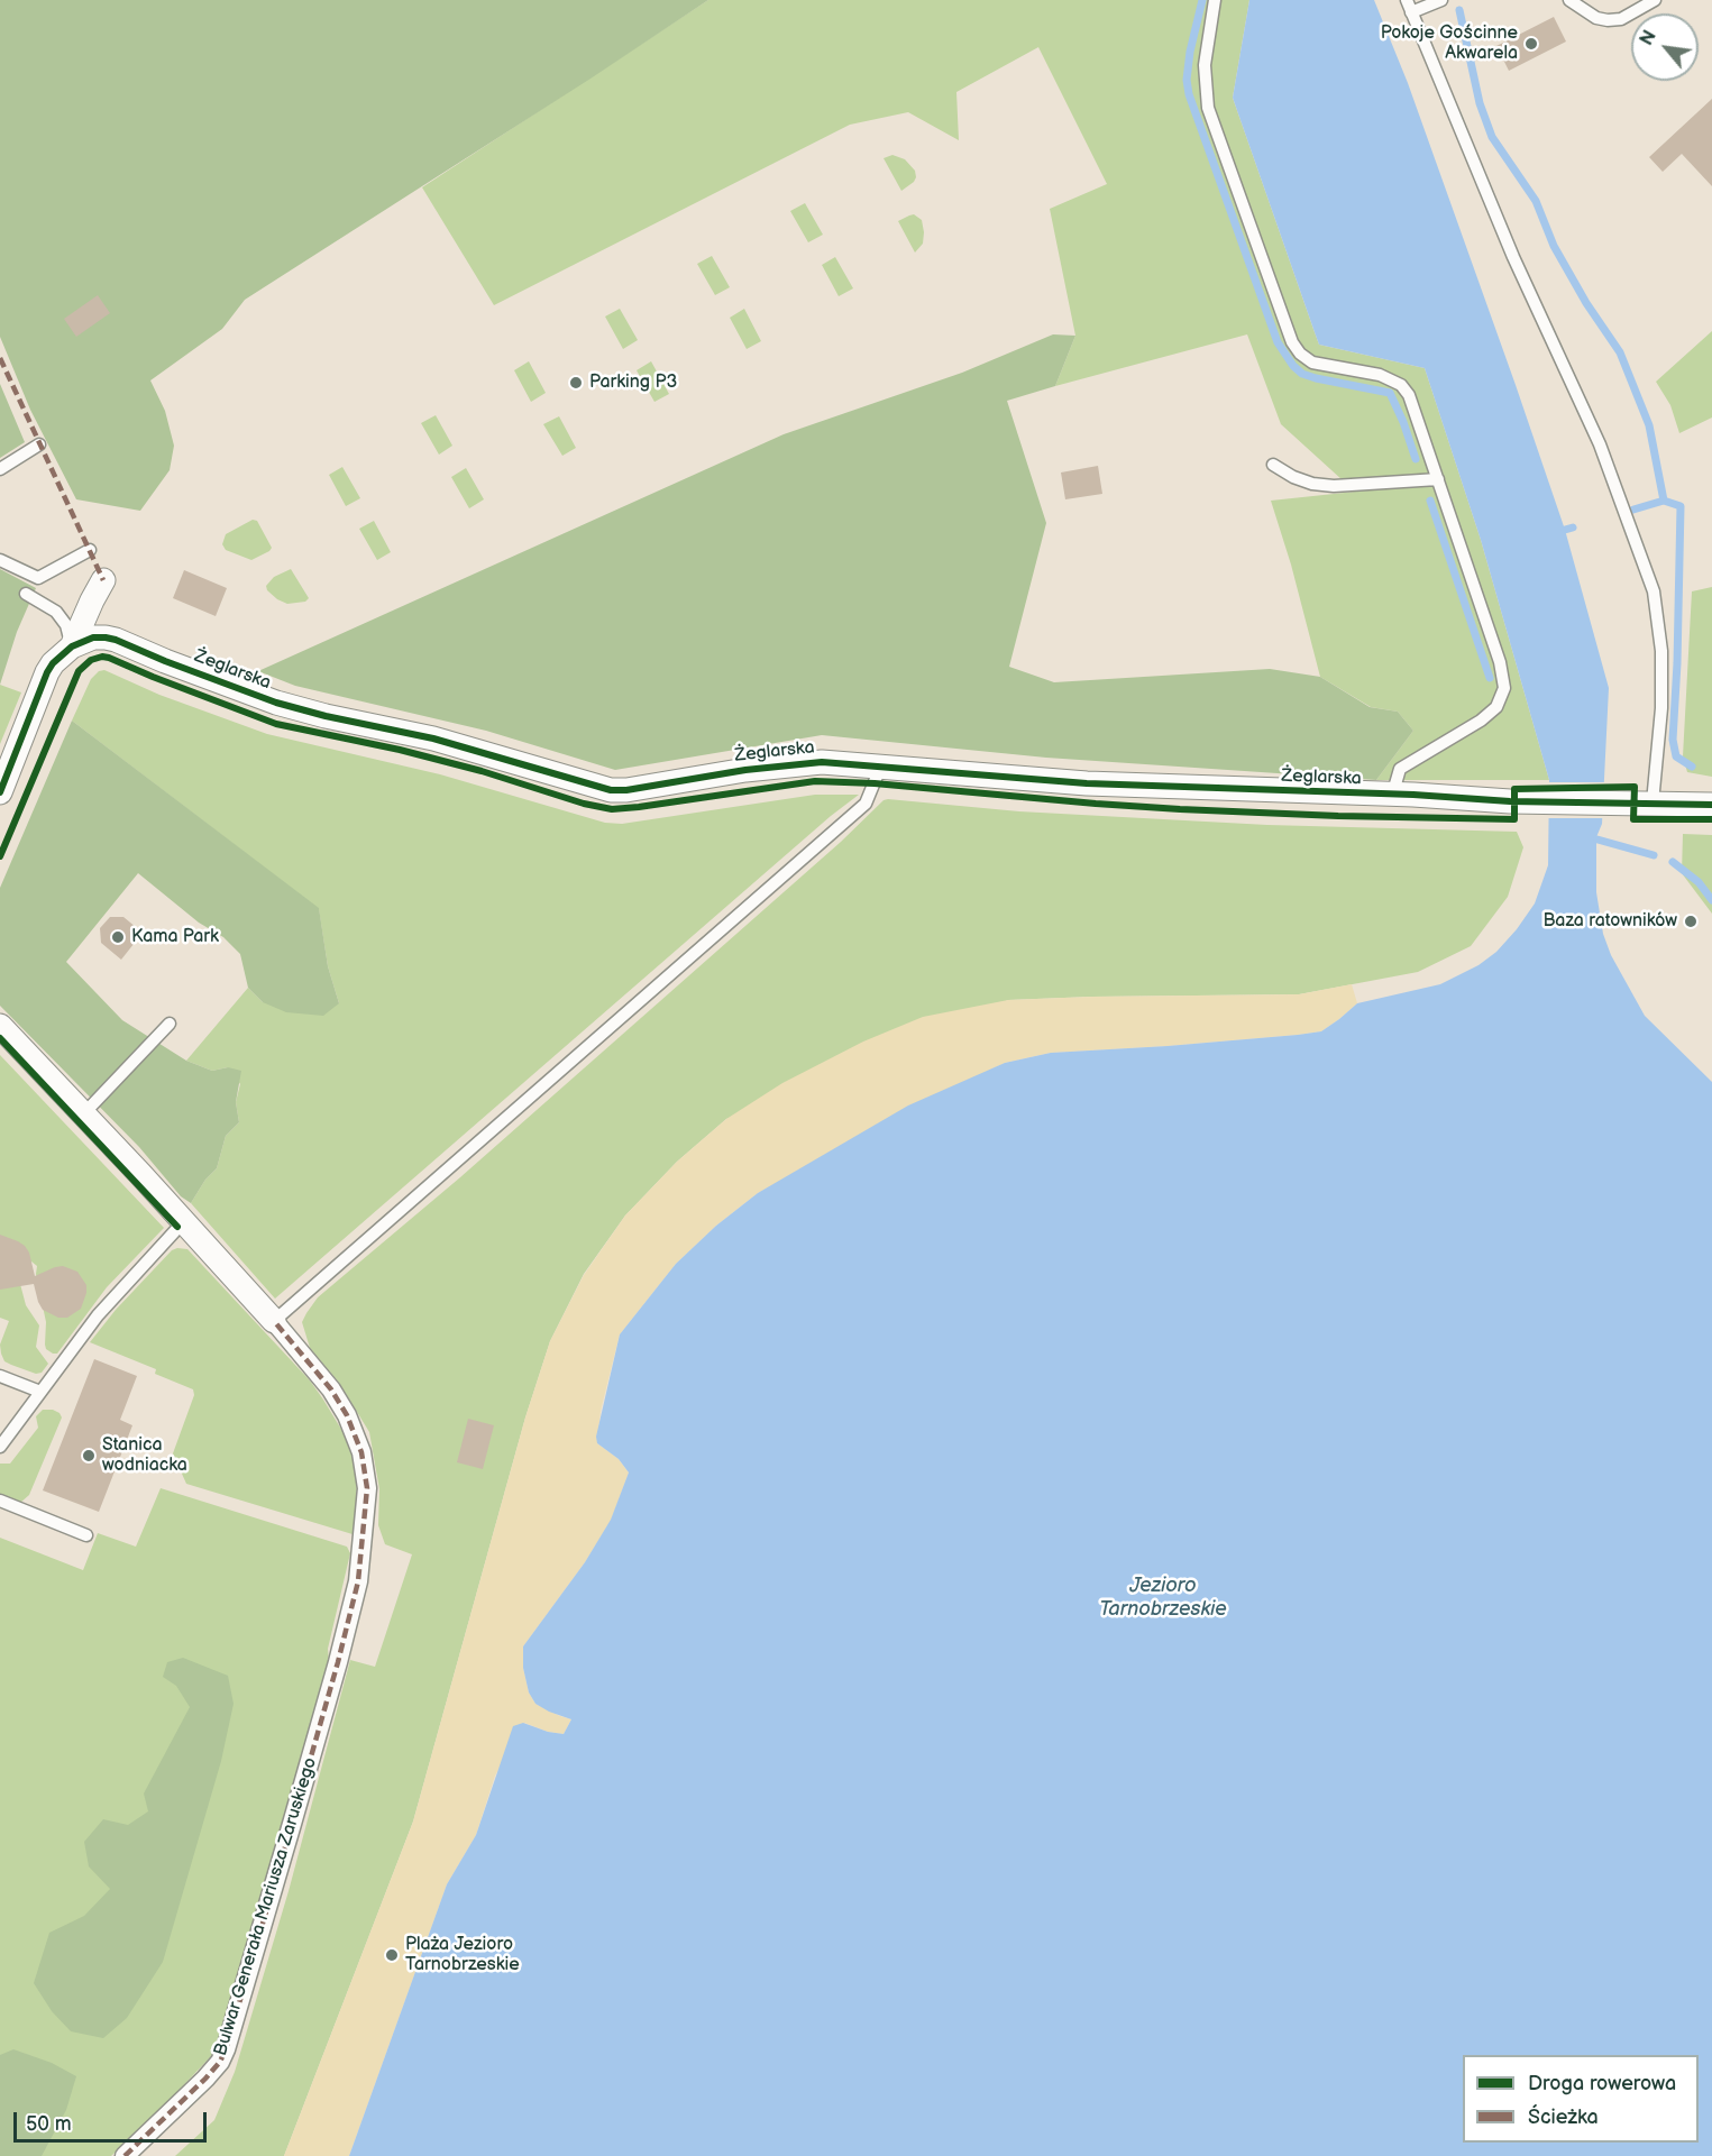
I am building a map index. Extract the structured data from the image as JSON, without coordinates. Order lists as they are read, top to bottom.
{
  "streets": {
    "street": ["Żeglarska", "Bulwar Generała Mariusza Zaruskiego"]
  },
  "water": ["Jezioro Tarnobrzeskie"],
  "places": [
    "Pokoje Gościnne Akwarela",
    "Parking P3",
    "Baza ratowników",
    "Kama Park",
    "Stanica wodniacka",
    "Plaża Jezioro Tarnobrzeskie"
  ],
  "legend": ["Droga rowerowa", "Ścieżka"],
  "scale_bar": "50 m",
  "north": "top left"
}
